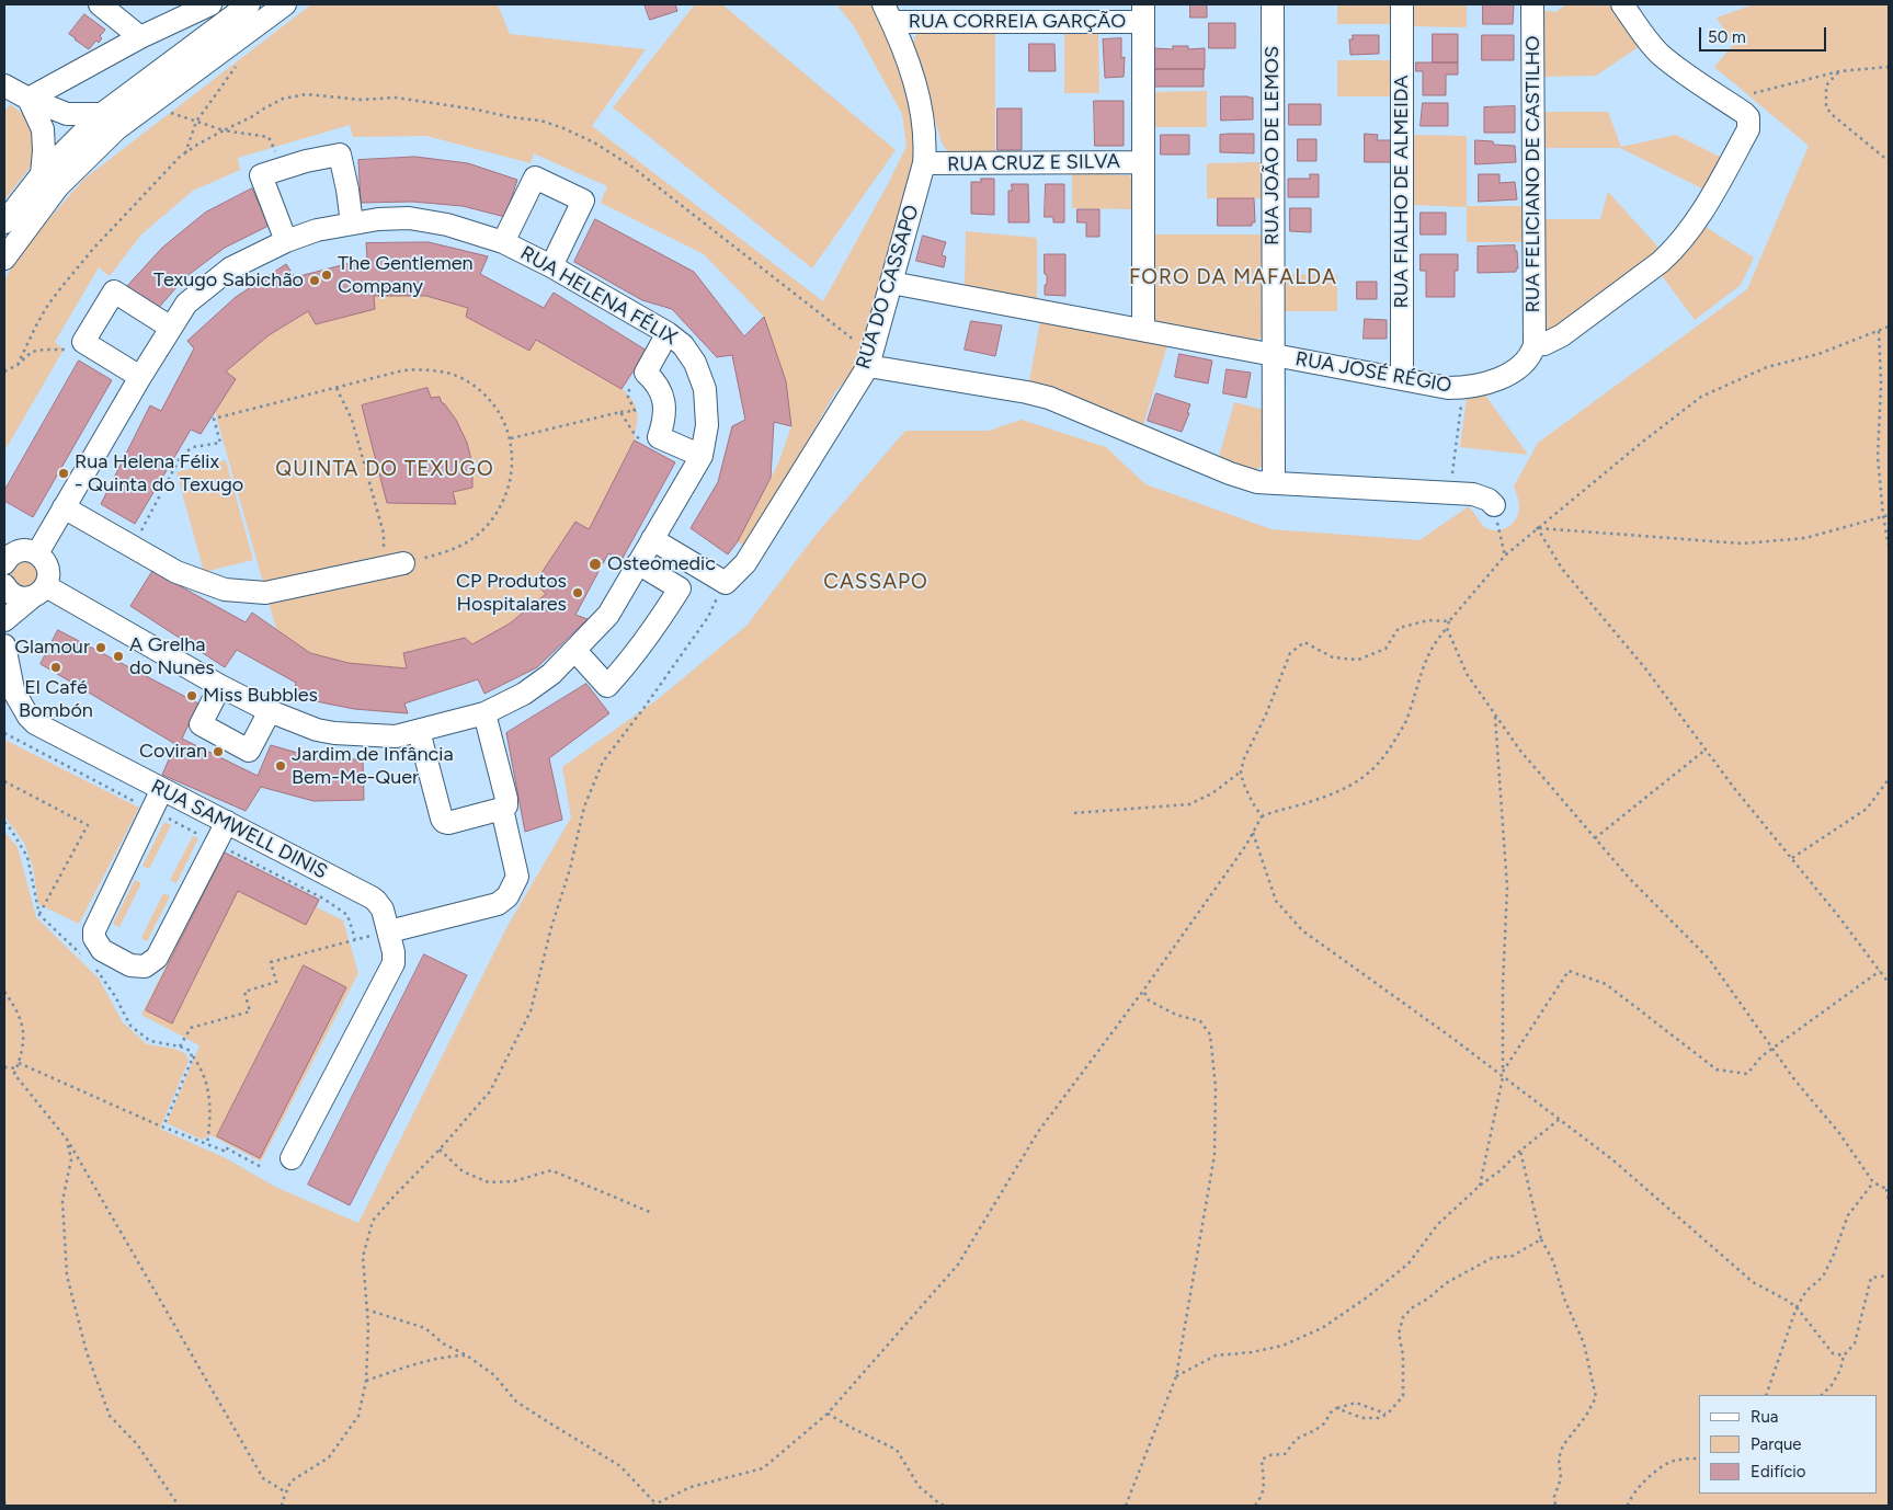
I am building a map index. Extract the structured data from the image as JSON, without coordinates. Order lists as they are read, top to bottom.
{
  "streets": {
    "street": [
      "RUA CORREIA GARÇÃO",
      "RUA JOÃO DE LEMOS",
      "RUA CRUZ E SILVA",
      "RUA FELICIANO DE CASTILHO",
      "RUA FIALHO DE ALMEIDA",
      "RUA DO CASSAPO",
      "RUA HELENA FÉLIX",
      "RUA JOSÉ RÉGIO",
      "RUA SAMWELL DINIS"
    ]
  },
  "crossings": [
    ["RUA CORREIA GARÇÃO", "RUA DO CASSAPO"],
    ["RUA JOÃO DE LEMOS", "RUA JOSÉ RÉGIO"],
    ["RUA CRUZ E SILVA", "RUA DO CASSAPO"],
    ["RUA FELICIANO DE CASTILHO", "RUA JOSÉ RÉGIO"],
    ["RUA FIALHO DE ALMEIDA", "RUA JOSÉ RÉGIO"],
    ["RUA DO CASSAPO", "RUA JOSÉ RÉGIO"]
  ],
  "districts": ["FORO DA MAFALDA", "QUINTA DO TEXUGO", "CASSAPO"],
  "places": [
    "The Gentlemen Company",
    "Texugo Sabichão",
    "Rua Helena Félix - Quinta do Texugo",
    "Osteomedic",
    "CP Produtos Hospitalares",
    "Glamour",
    "A Grelha do Nunes",
    "El Café Bombón",
    "Miss Bubbles",
    "Coviran",
    "Jardim de Infância Bem-Me-Quer"
  ],
  "legend": ["Rua", "Parque", "Edifício"],
  "scale_bar": "50 m"
}
